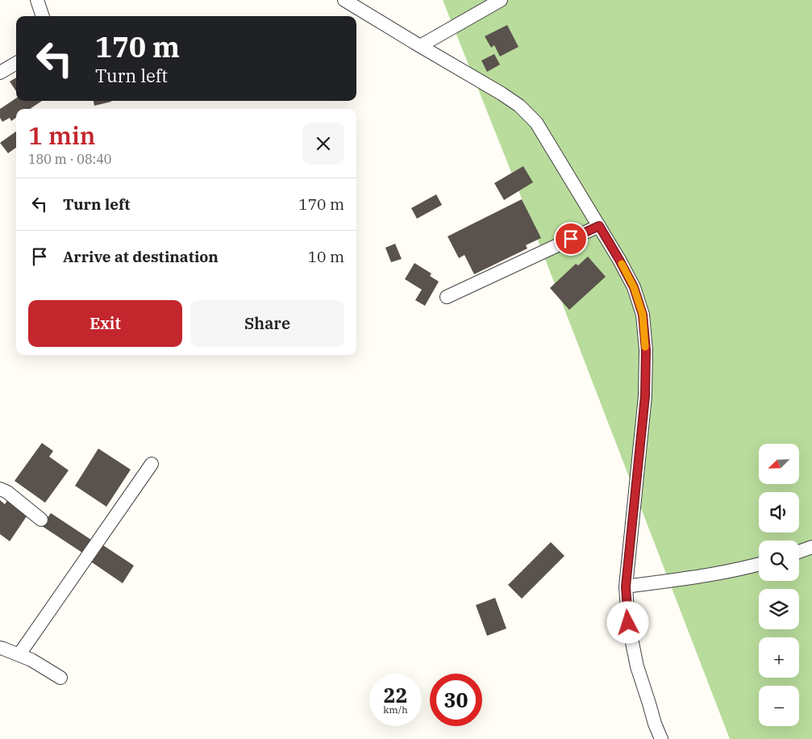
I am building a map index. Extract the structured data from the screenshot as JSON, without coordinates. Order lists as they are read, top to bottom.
{
  "north": "bottom left",
  "page": {
    "turn": ["170 m", "Turn left"],
    "heading": ["1 min", "180 m · 08:40"],
    "list": [
      {
        "name": "Turn left",
        "value": "170 m"
      },
      {
        "name": "Arrive at destination",
        "value": "10 m"
      }
    ],
    "buttons": ["Exit", "Share"],
    "map_buttons": ["+", "−"],
    "speed": "22 km/h",
    "limit": "30"
  }
}
